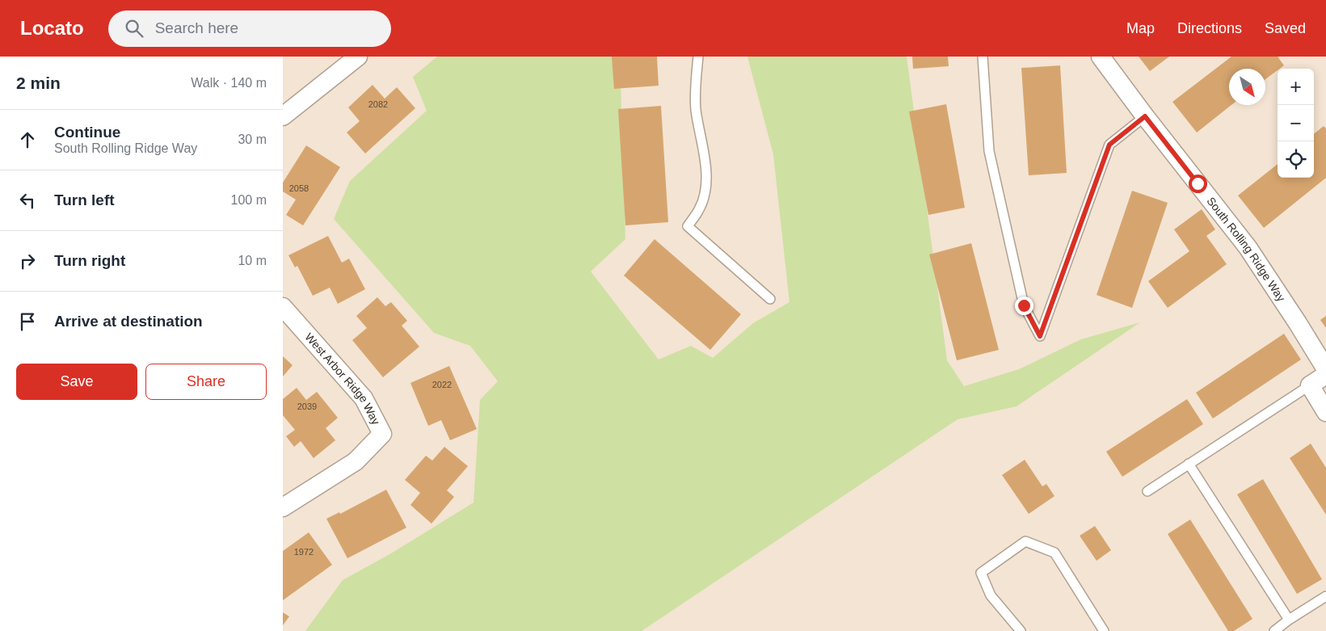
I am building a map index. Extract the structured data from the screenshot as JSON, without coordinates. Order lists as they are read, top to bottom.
{
  "streets": {
    "street": ["South Rolling Ridge Way", "West Arbor Ridge Way"]
  },
  "house_numbers": [
    "2082",
    "2058",
    "2022",
    "2039",
    "1972"
  ],
  "north": "bottom right",
  "page": {
    "header": "Locato",
    "search": "Search here",
    "nav": ["Map", "Directions", "Saved"],
    "heading": ["2 min", "Walk · 140 m"],
    "map_buttons": ["+", "−"],
    "list": [
      ["Continue", "South Rolling Ridge Way", "30 m"],
      ["Turn left", "100 m"],
      ["Turn right", "10 m"],
      "Arrive at destination"
    ],
    "buttons": ["Save", "Share"]
  }
}
